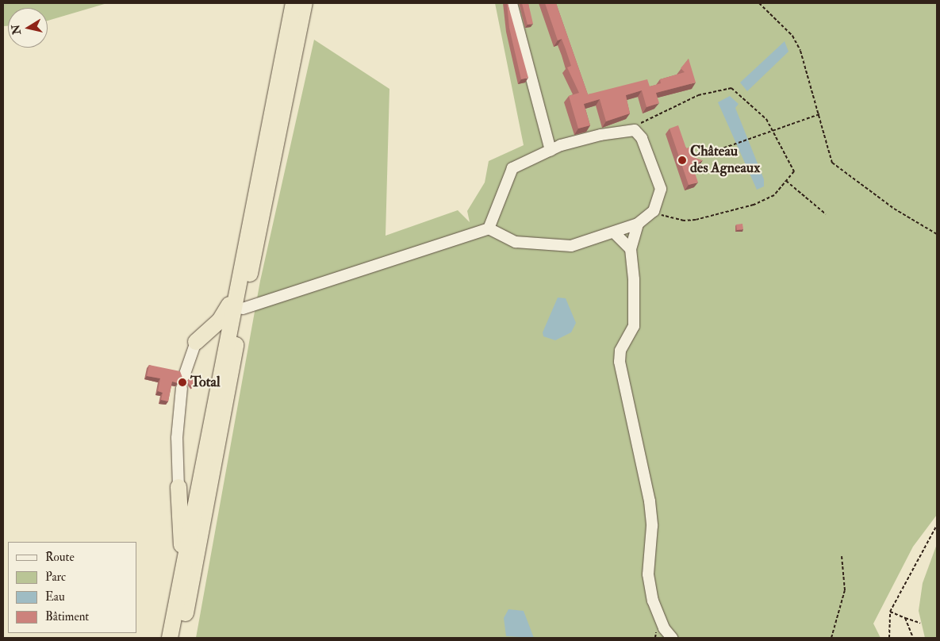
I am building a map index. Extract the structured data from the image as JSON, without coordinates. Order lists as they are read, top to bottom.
{
  "places": ["Château des Agneaux", "Total"],
  "legend": [
    "Route",
    "Parc",
    "Eau",
    "Bâtiment"
  ],
  "north": "left"
}
